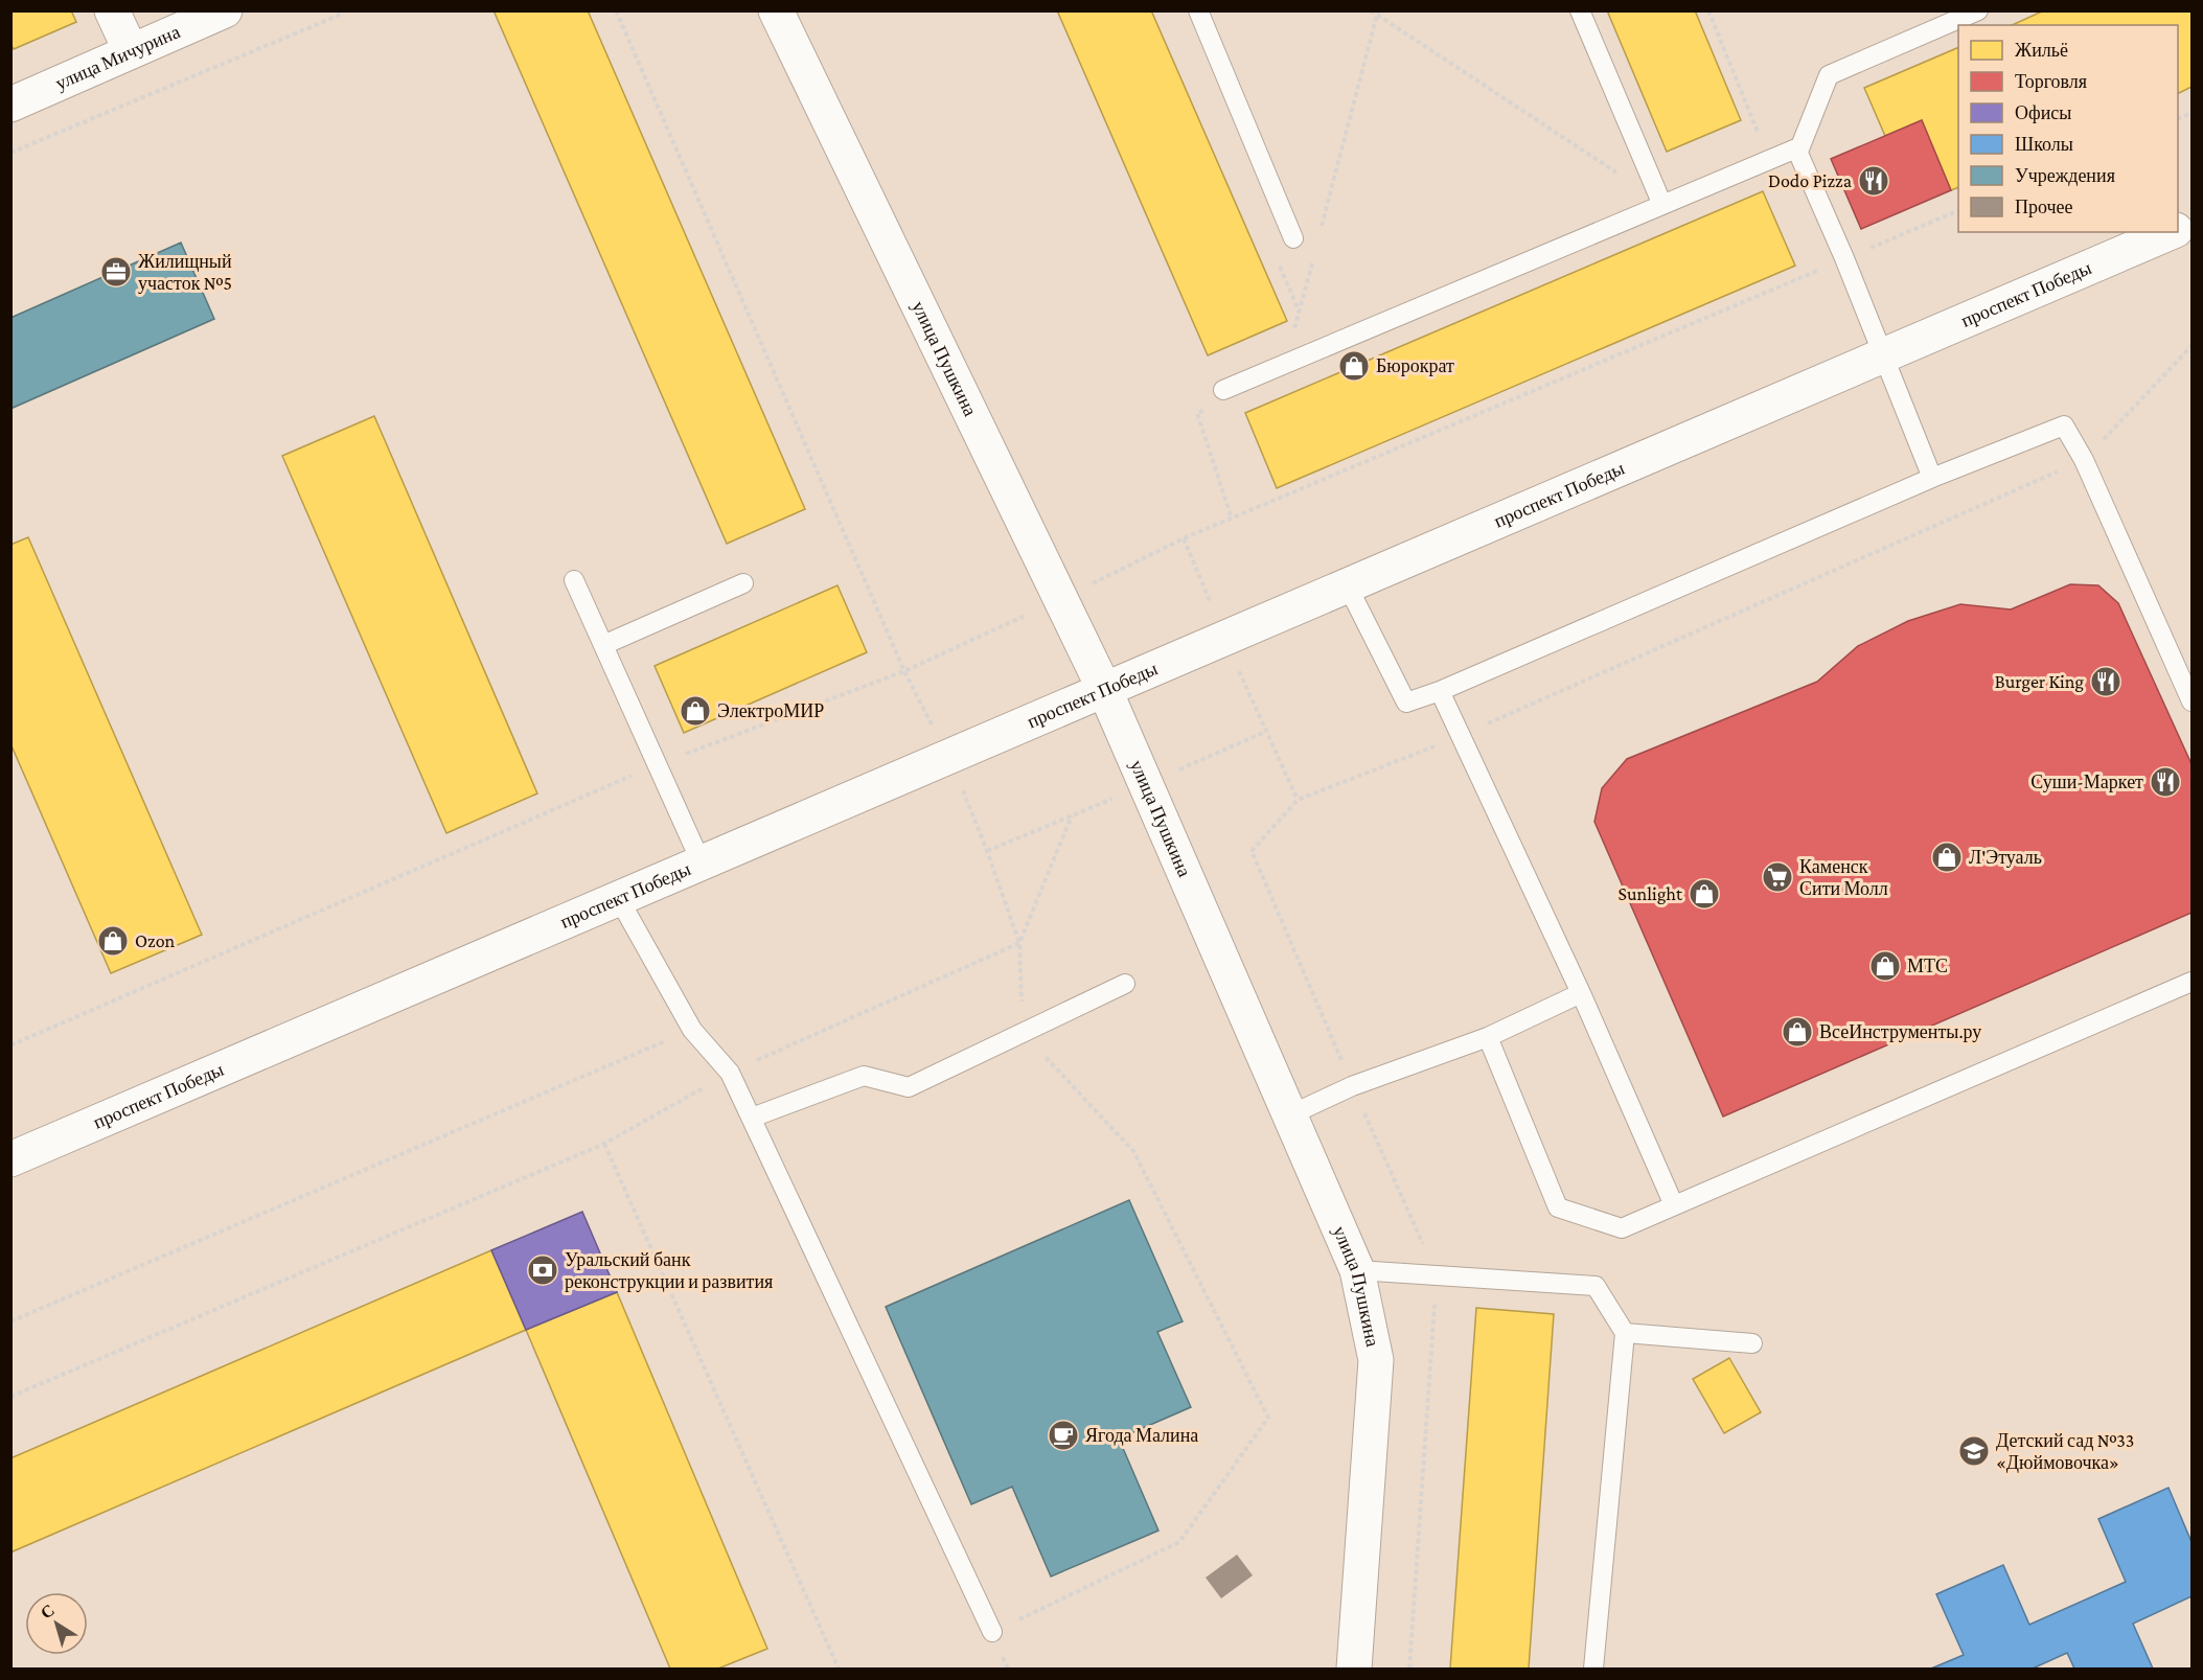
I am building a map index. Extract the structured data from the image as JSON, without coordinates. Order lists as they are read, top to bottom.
{
  "streets": {
    "main road": ["улица Мичурина", "проспект Победы", "улица Пушкина"]
  },
  "crossings": [
    ["проспект Победы", "улица Пушкина"]
  ],
  "places": {
    "restaurant": ["Dodo Pizza", "Burger King", "Суши-Маркет"],
    "office": ["Жилищный участок №5"],
    "shop": [
      "Бюрократ",
      "ЭлектроМИР",
      "Л'Этуаль",
      "Sunlight",
      "Ozon",
      "МТС",
      "ВсеИнструменты.ру"
    ],
    "supermarket": ["Каменск Сити Молл"],
    "bank": ["Уральский банк реконструкции и развития"],
    "cafe": ["Ягода Малина"],
    "school or university": ["Детский сад №33 «Дюймовочка»"]
  },
  "legend": [
    "Жильё",
    "Торговля",
    "Офисы",
    "Школы",
    "Учреждения",
    "Прочее"
  ],
  "north": "top left"
}
